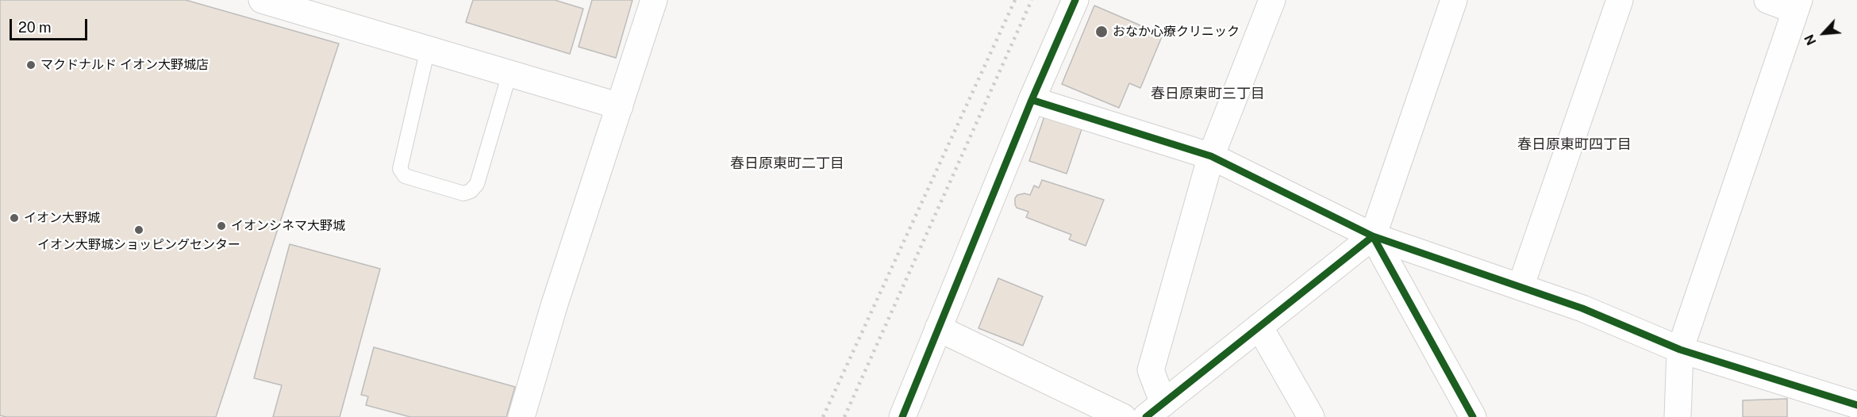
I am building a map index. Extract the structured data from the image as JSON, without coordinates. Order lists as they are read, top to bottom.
{
  "districts": ["春日原東町三丁目", "春日原東町四丁目", "春日原東町二丁目"],
  "places": [
    "おなか心療クリニック",
    "マクドナルド イオン大野城店",
    "イオン大野城",
    "イオンシネマ大野城",
    "イオン大野城ショッピングセンター"
  ],
  "scale_bar": "20 m",
  "north": "bottom left"
}
